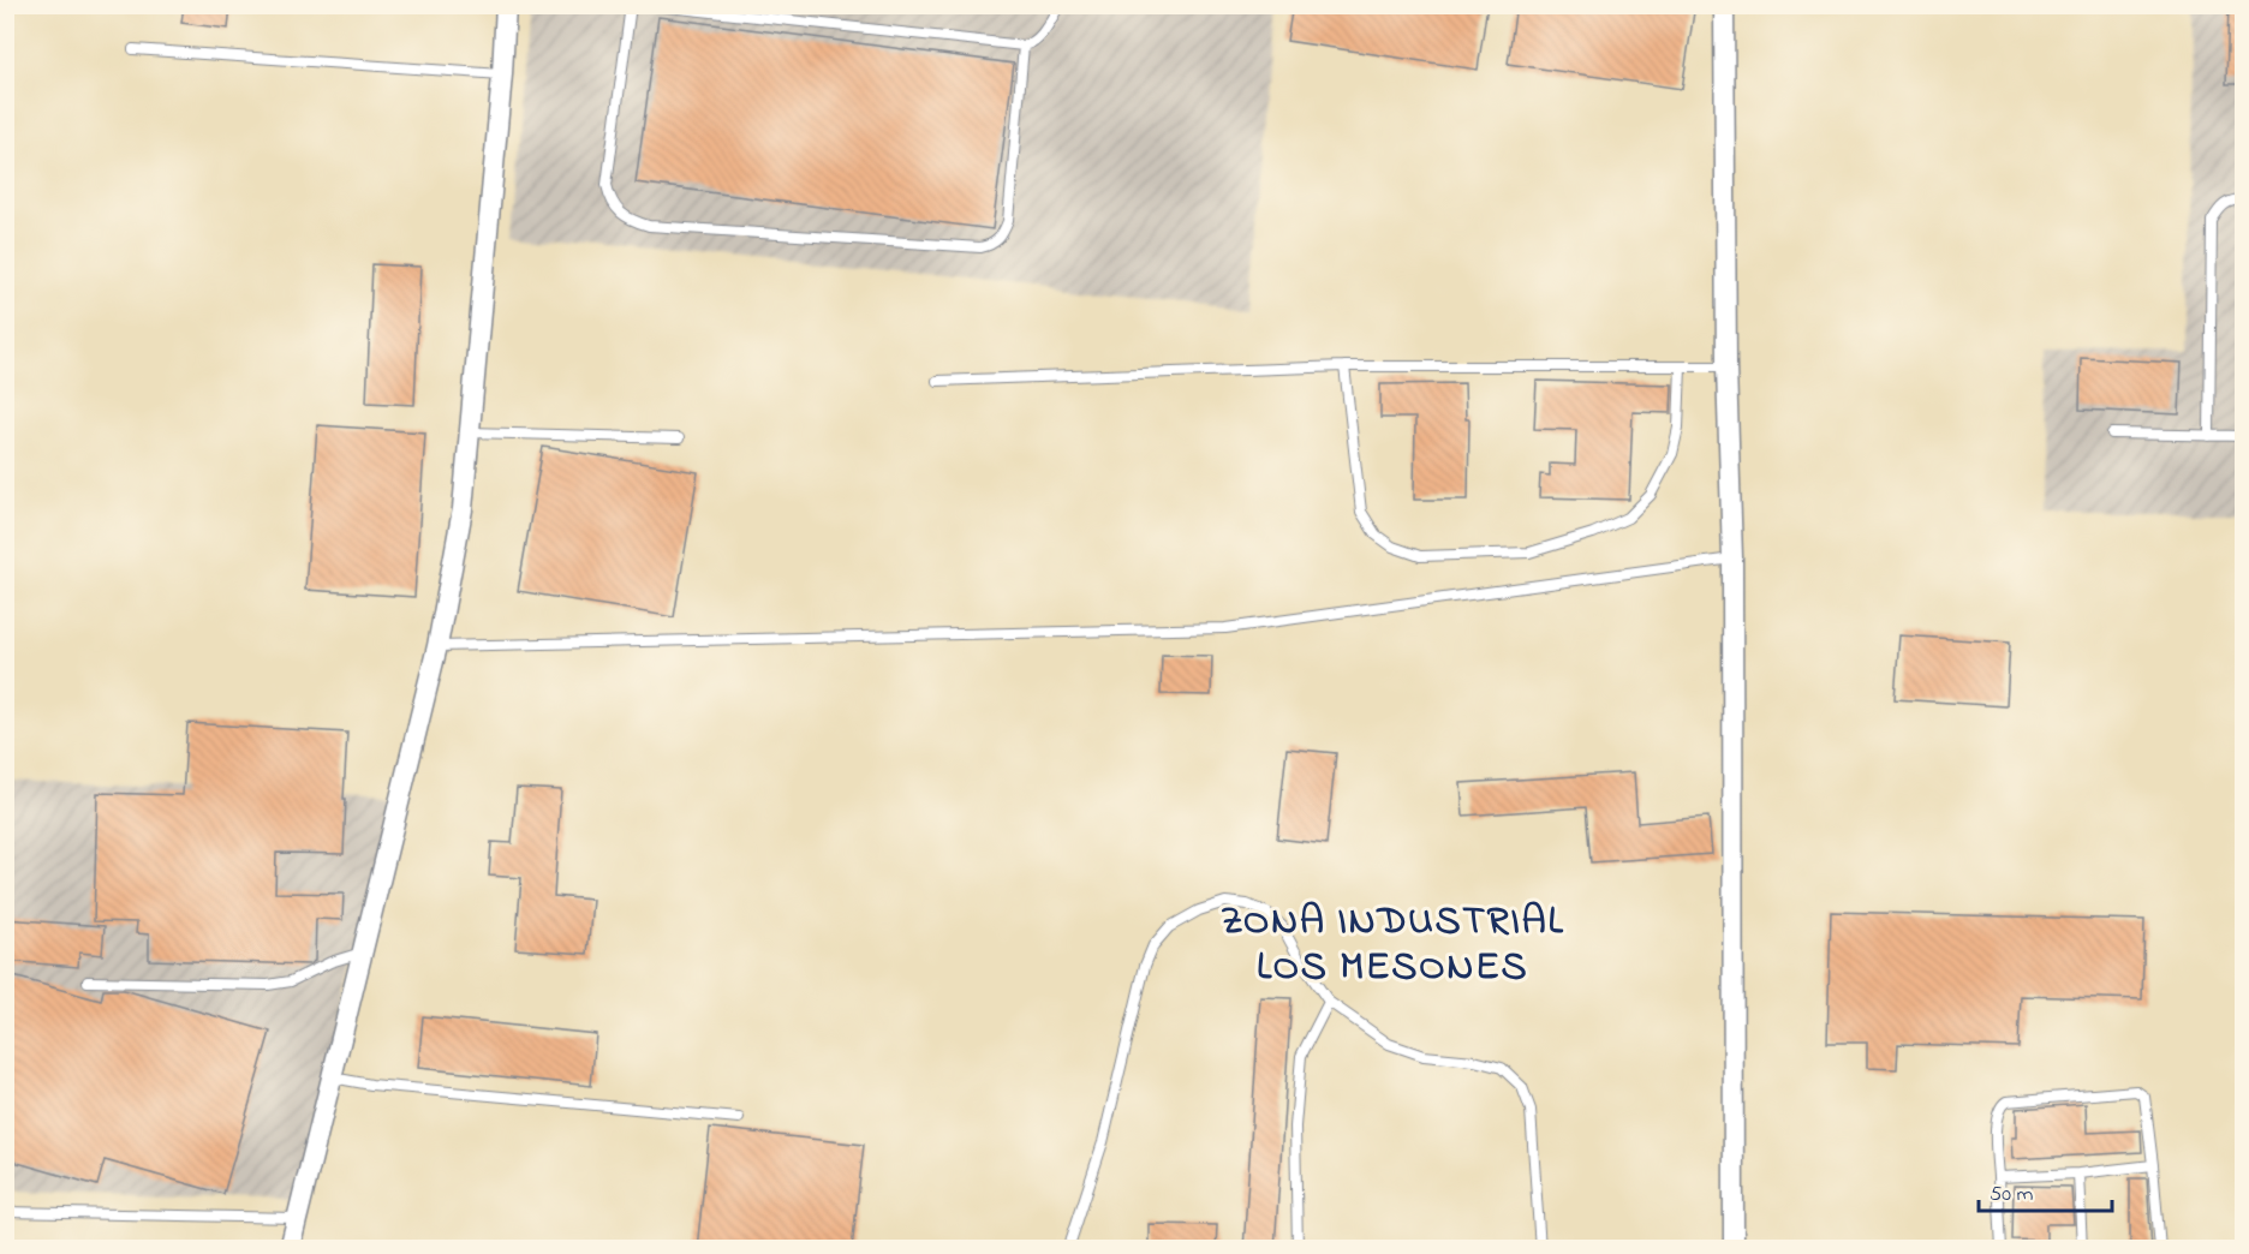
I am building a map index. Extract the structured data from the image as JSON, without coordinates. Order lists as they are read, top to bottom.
{
  "districts": ["ZONA INDUSTRIAL LOS MESONES"],
  "scale_bar": "50 m"
}
